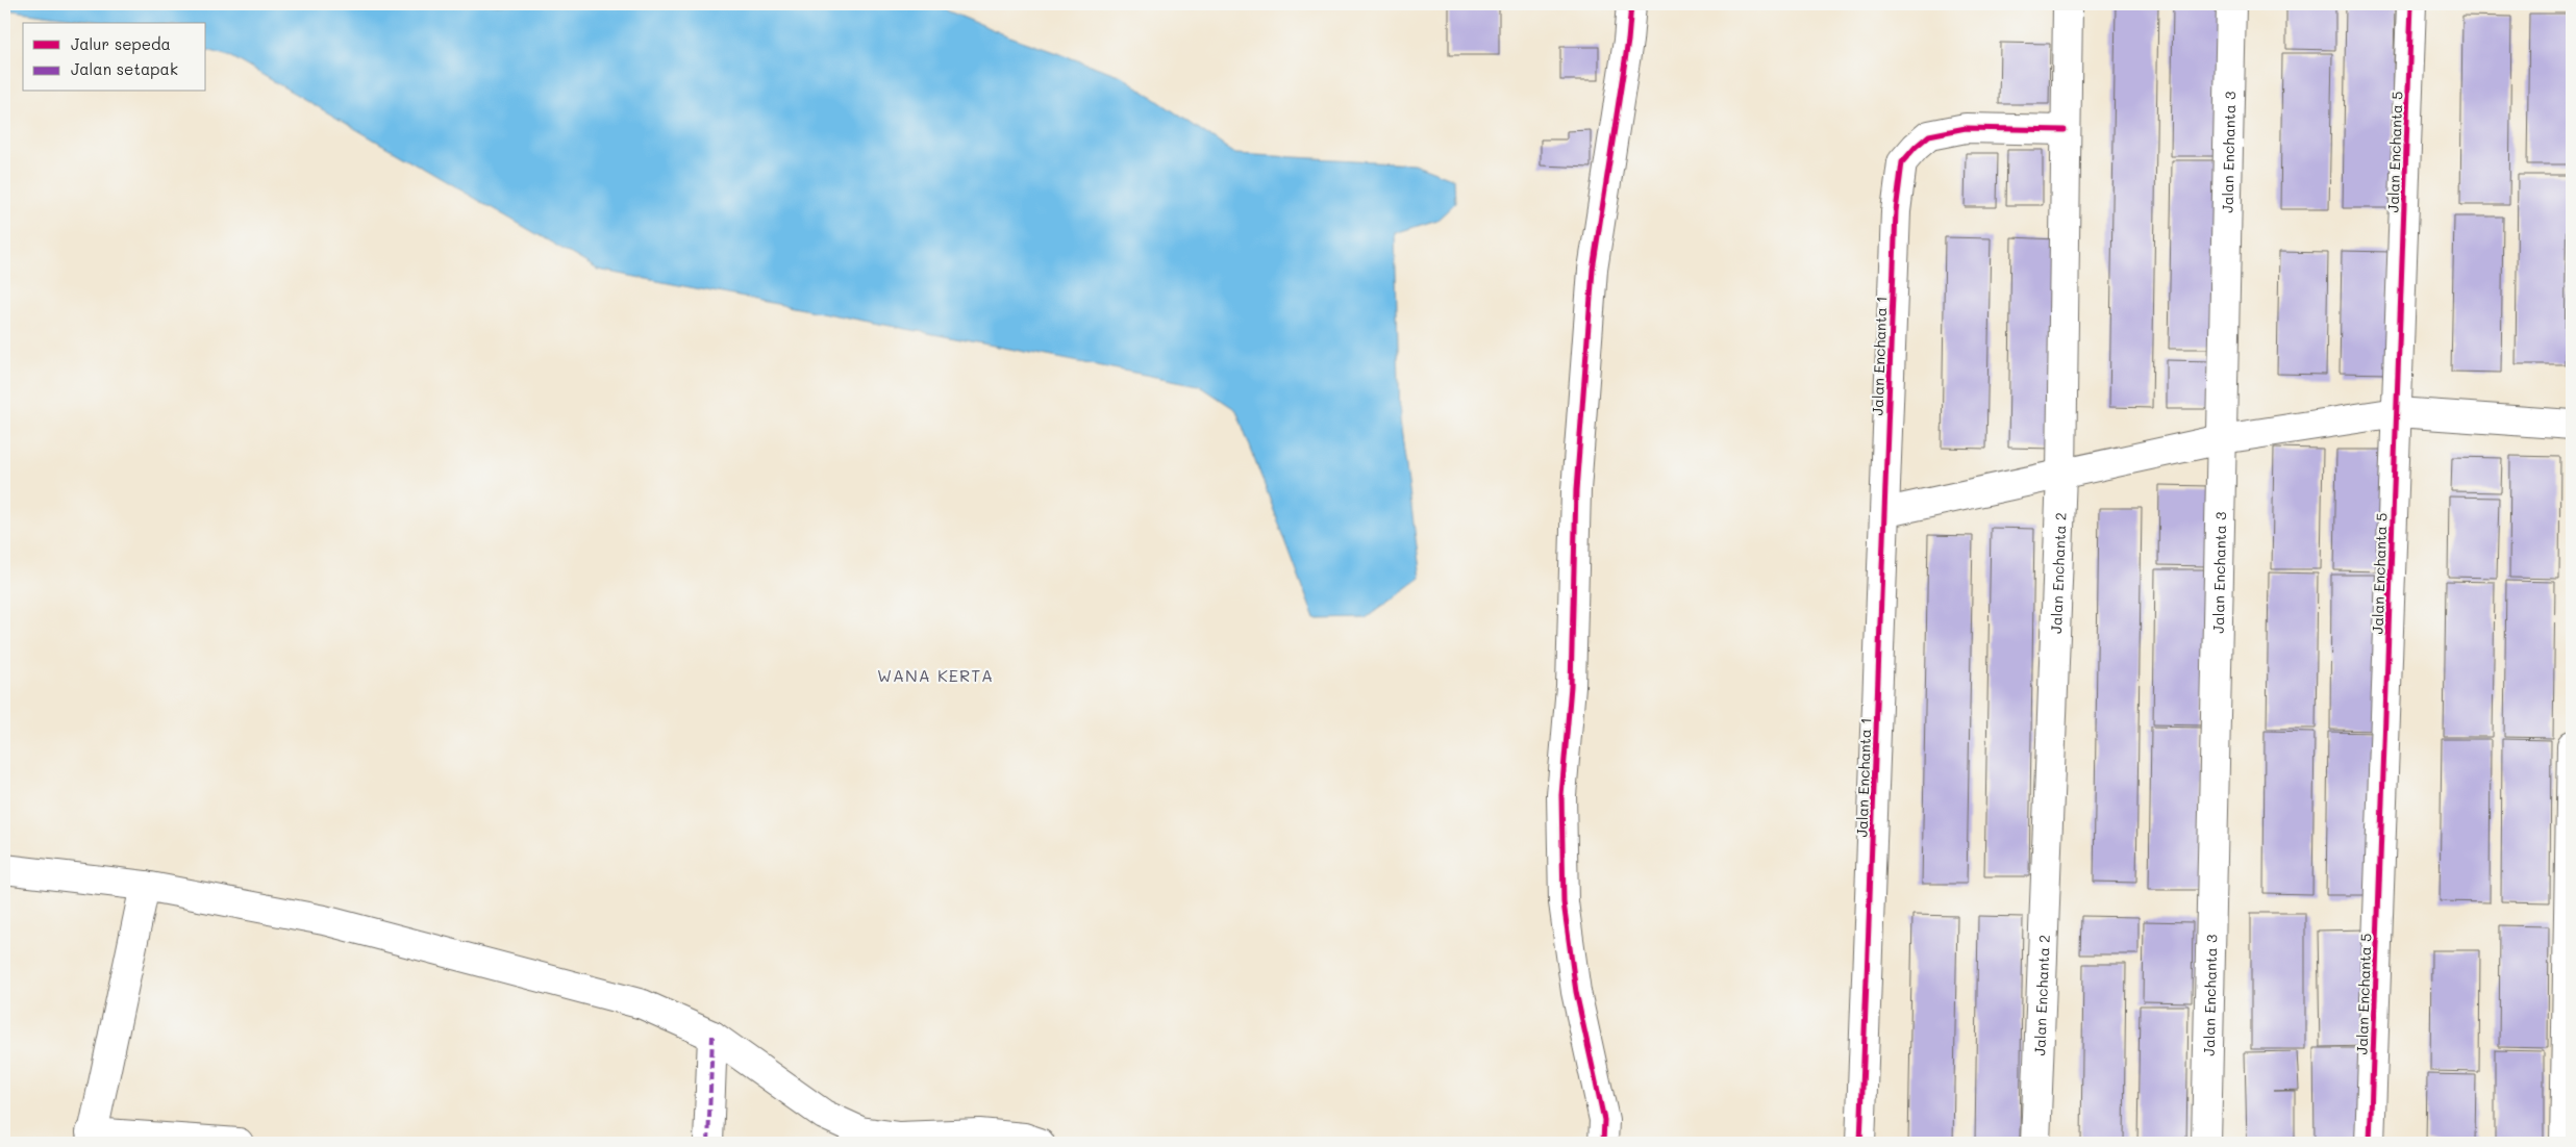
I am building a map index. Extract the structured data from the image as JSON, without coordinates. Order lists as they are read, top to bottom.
{
  "streets": {
    "street": [
      "Jalan Enchanta 3",
      "Jalan Enchanta 5",
      "Jalan Enchanta 1",
      "Jalan Enchanta 2"
    ]
  },
  "crossings": [
    ["Jalan Enchanta 1", "Jalan Enchanta 2"]
  ],
  "districts": ["WANA KERTA"],
  "legend": ["Jalur sepeda", "Jalan setapak"]
}
